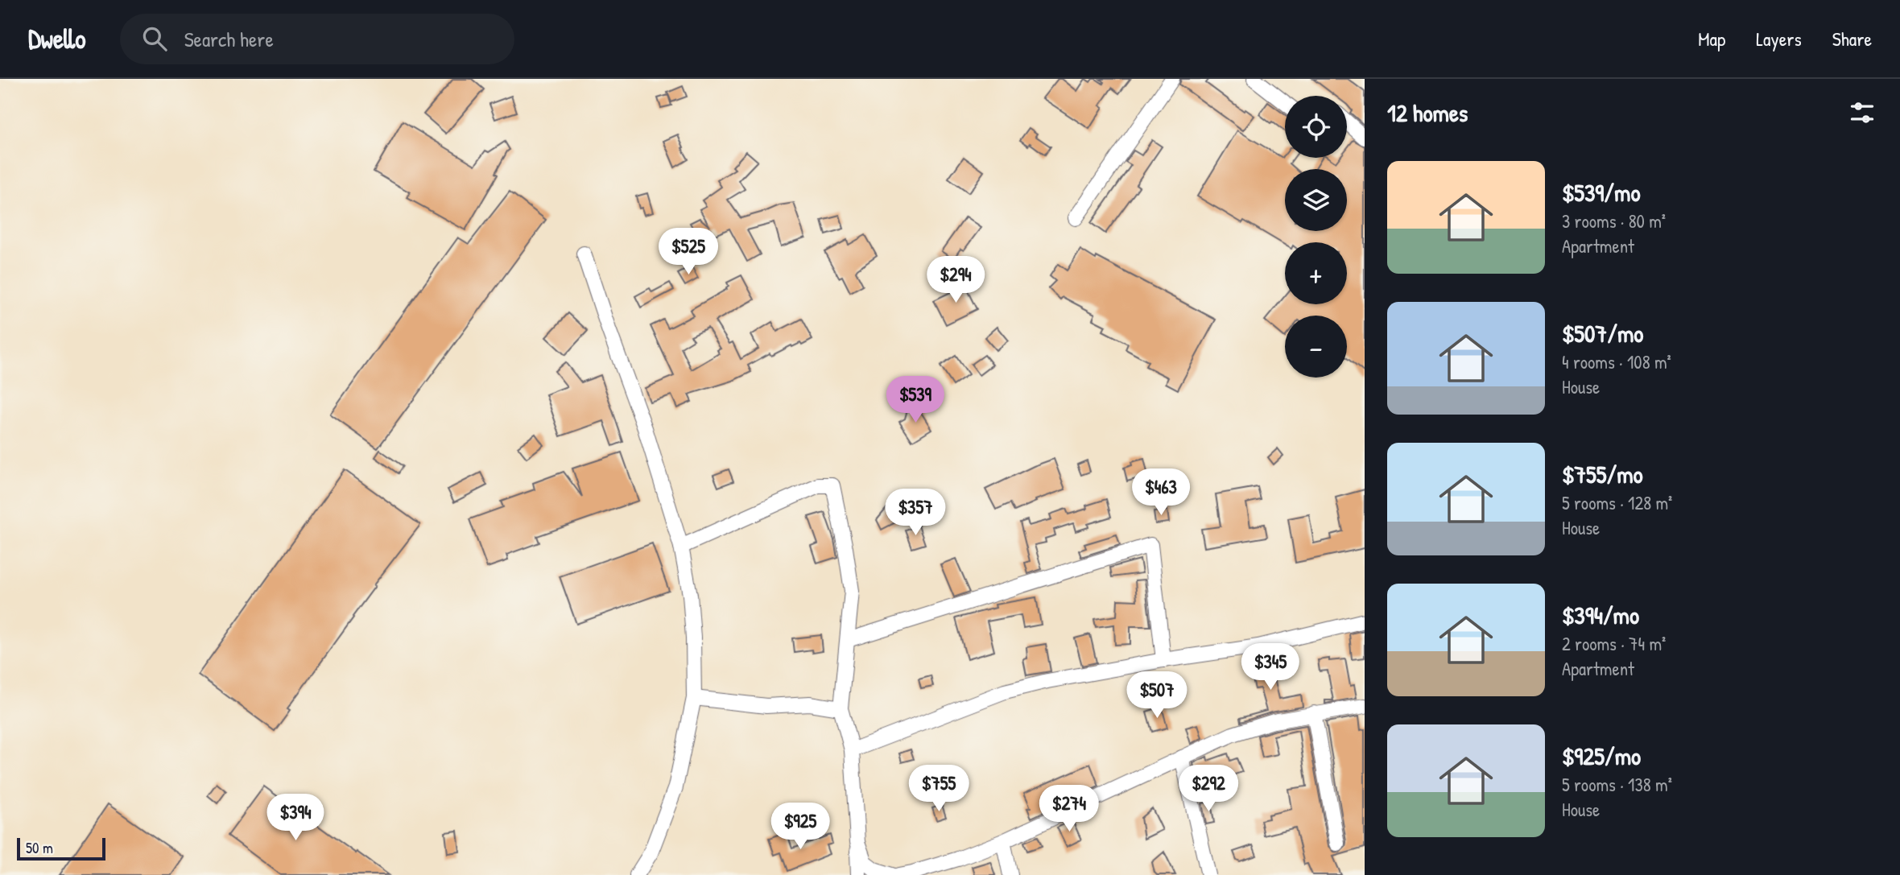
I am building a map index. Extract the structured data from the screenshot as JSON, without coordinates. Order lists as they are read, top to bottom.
{
  "scale_bar": "50 m",
  "page": {
    "header": "Dwello",
    "search": "Search here",
    "nav": ["Map", "Layers", "Share"],
    "heading": "12 homes",
    "map_buttons": ["+", "−"],
    "list": [
      {
        "name": "$539/mo",
        "note": "3 rooms · 80 m² · Apartment"
      },
      {
        "name": "$507/mo",
        "note": "4 rooms · 108 m² · House"
      },
      {
        "name": "$755/mo",
        "note": "5 rooms · 128 m² · House"
      },
      {
        "name": "$394/mo",
        "note": "2 rooms · 74 m² · Apartment"
      },
      {
        "name": "$925/mo",
        "note": "5 rooms · 138 m² · House"
      }
    ],
    "price": [
      "$525",
      "$294",
      "$539",
      "$463",
      "$357",
      "$345",
      "$507",
      "$755",
      "$292",
      "$274",
      "$394",
      "$925"
    ],
    "scale": "50 m"
  }
}
